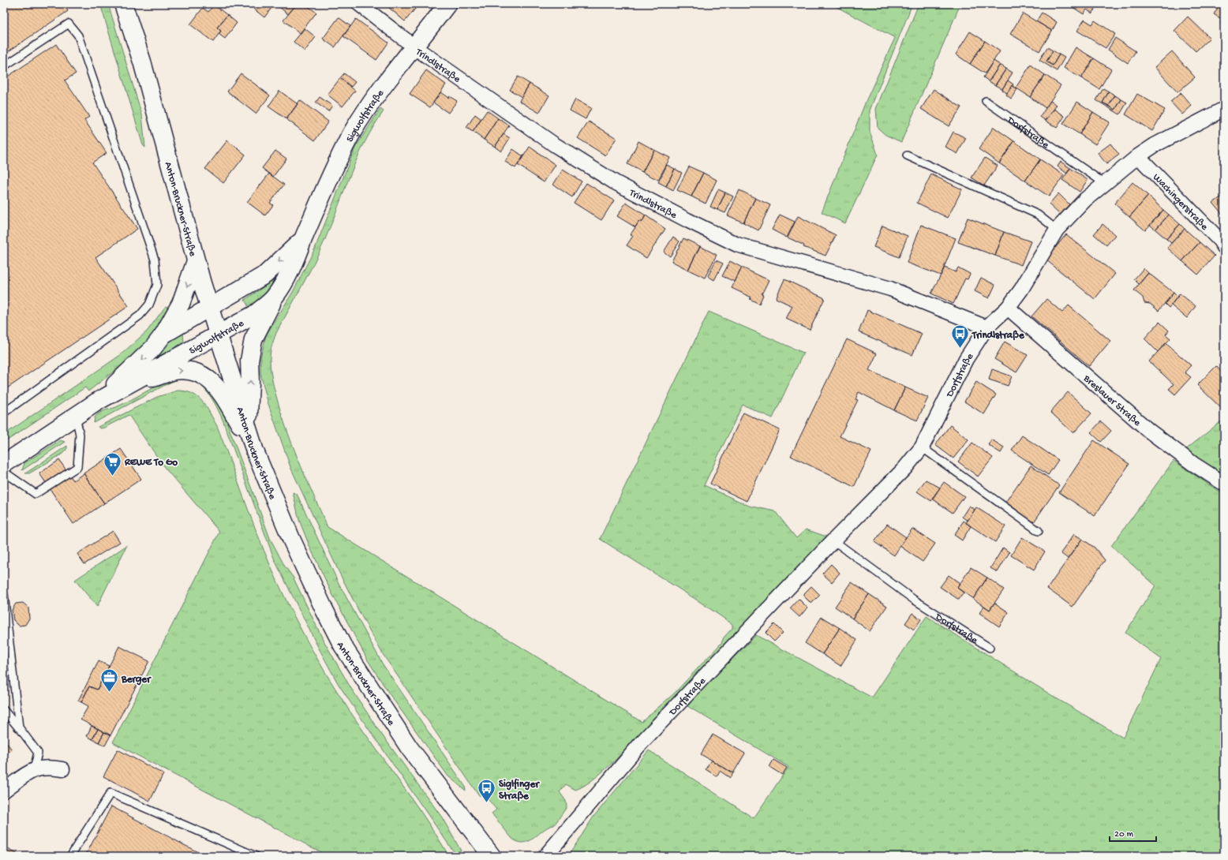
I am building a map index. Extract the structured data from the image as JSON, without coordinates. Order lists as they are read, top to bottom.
{
  "streets": {
    "street": [
      "Trindlstraße",
      "Sigwolfstraße",
      "Dorfstraße",
      "Wachingerstraße",
      "Anton-Bruckner-Straße",
      "Breslauer Straße"
    ]
  },
  "crossings": [
    ["Trindlstraße", "Sigwolfstraße"],
    ["Trindlstraße", "Dorfstraße"],
    ["Sigwolfstraße", "Anton-Bruckner-Straße"],
    ["Dorfstraße", "Wachingerstraße"],
    ["Dorfstraße", "Breslauer Straße"]
  ],
  "places": {
    "bus stop": ["Trindlstraße", "Siglfinger Straße"],
    "supermarket": ["REWE To Go"],
    "office": ["Berger"]
  },
  "scale_bar": "20 m"
}
